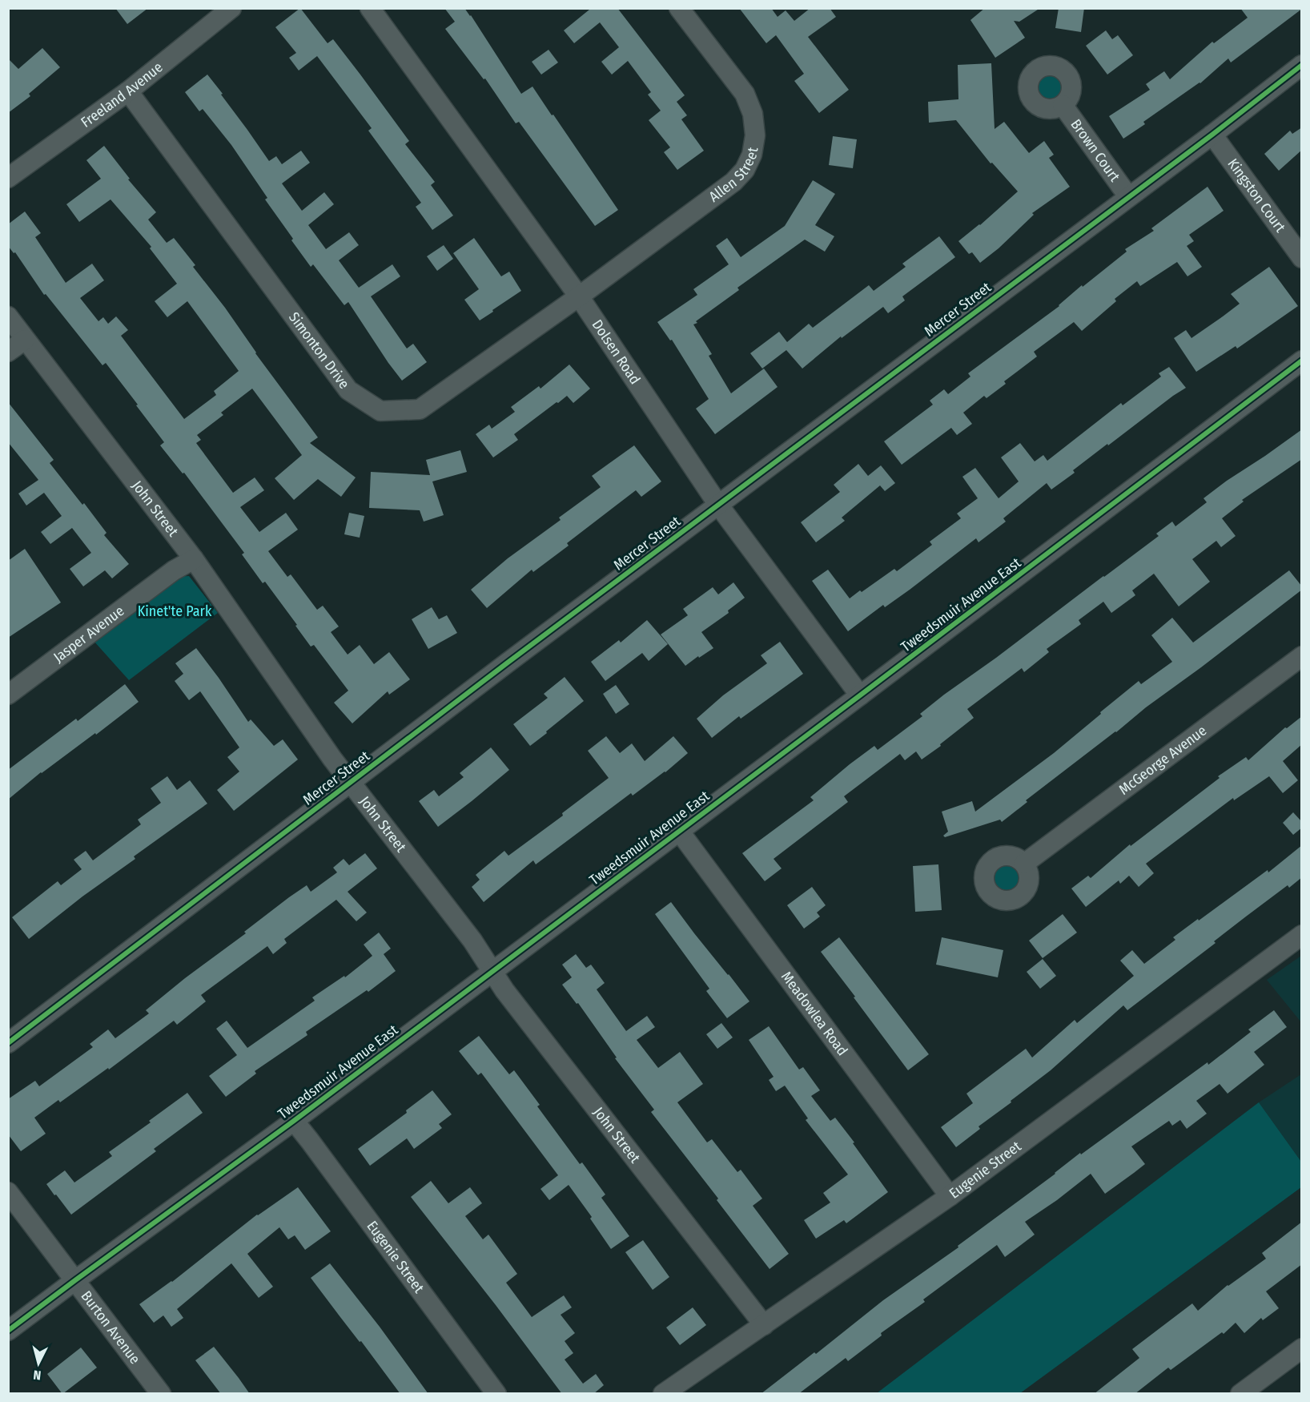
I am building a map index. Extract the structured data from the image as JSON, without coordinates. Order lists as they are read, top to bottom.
{
  "streets": {
    "street": [
      "Freeland Avenue",
      "Brown Court",
      "Allen Street",
      "Kingston Court",
      "Mercer Street",
      "Simonton Drive",
      "Dolsen Road",
      "John Street",
      "Tweedsmuir Avenue East",
      "Jasper Avenue",
      "McGeorge Avenue",
      "Meadowlea Road",
      "Eugenie Street",
      "Burton Avenue"
    ]
  },
  "crossings": [
    ["Freeland Avenue", "Simonton Drive"],
    ["Brown Court", "Mercer Street"],
    ["Allen Street", "Simonton Drive"],
    ["Allen Street", "Dolsen Road"],
    ["Kingston Court", "Mercer Street"],
    ["Mercer Street", "Dolsen Road"],
    ["Mercer Street", "John Street"],
    ["Simonton Drive", "Dolsen Road"],
    ["Dolsen Road", "Tweedsmuir Avenue East"],
    ["John Street", "Tweedsmuir Avenue East"],
    ["John Street", "Jasper Avenue"],
    ["John Street", "Eugenie Street"],
    ["Tweedsmuir Avenue East", "Meadowlea Road"],
    ["Tweedsmuir Avenue East", "Eugenie Street"],
    ["Tweedsmuir Avenue East", "Burton Avenue"],
    ["Meadowlea Road", "Eugenie Street"]
  ],
  "parks": ["Kinet'te Park"],
  "north": "bottom"
}
